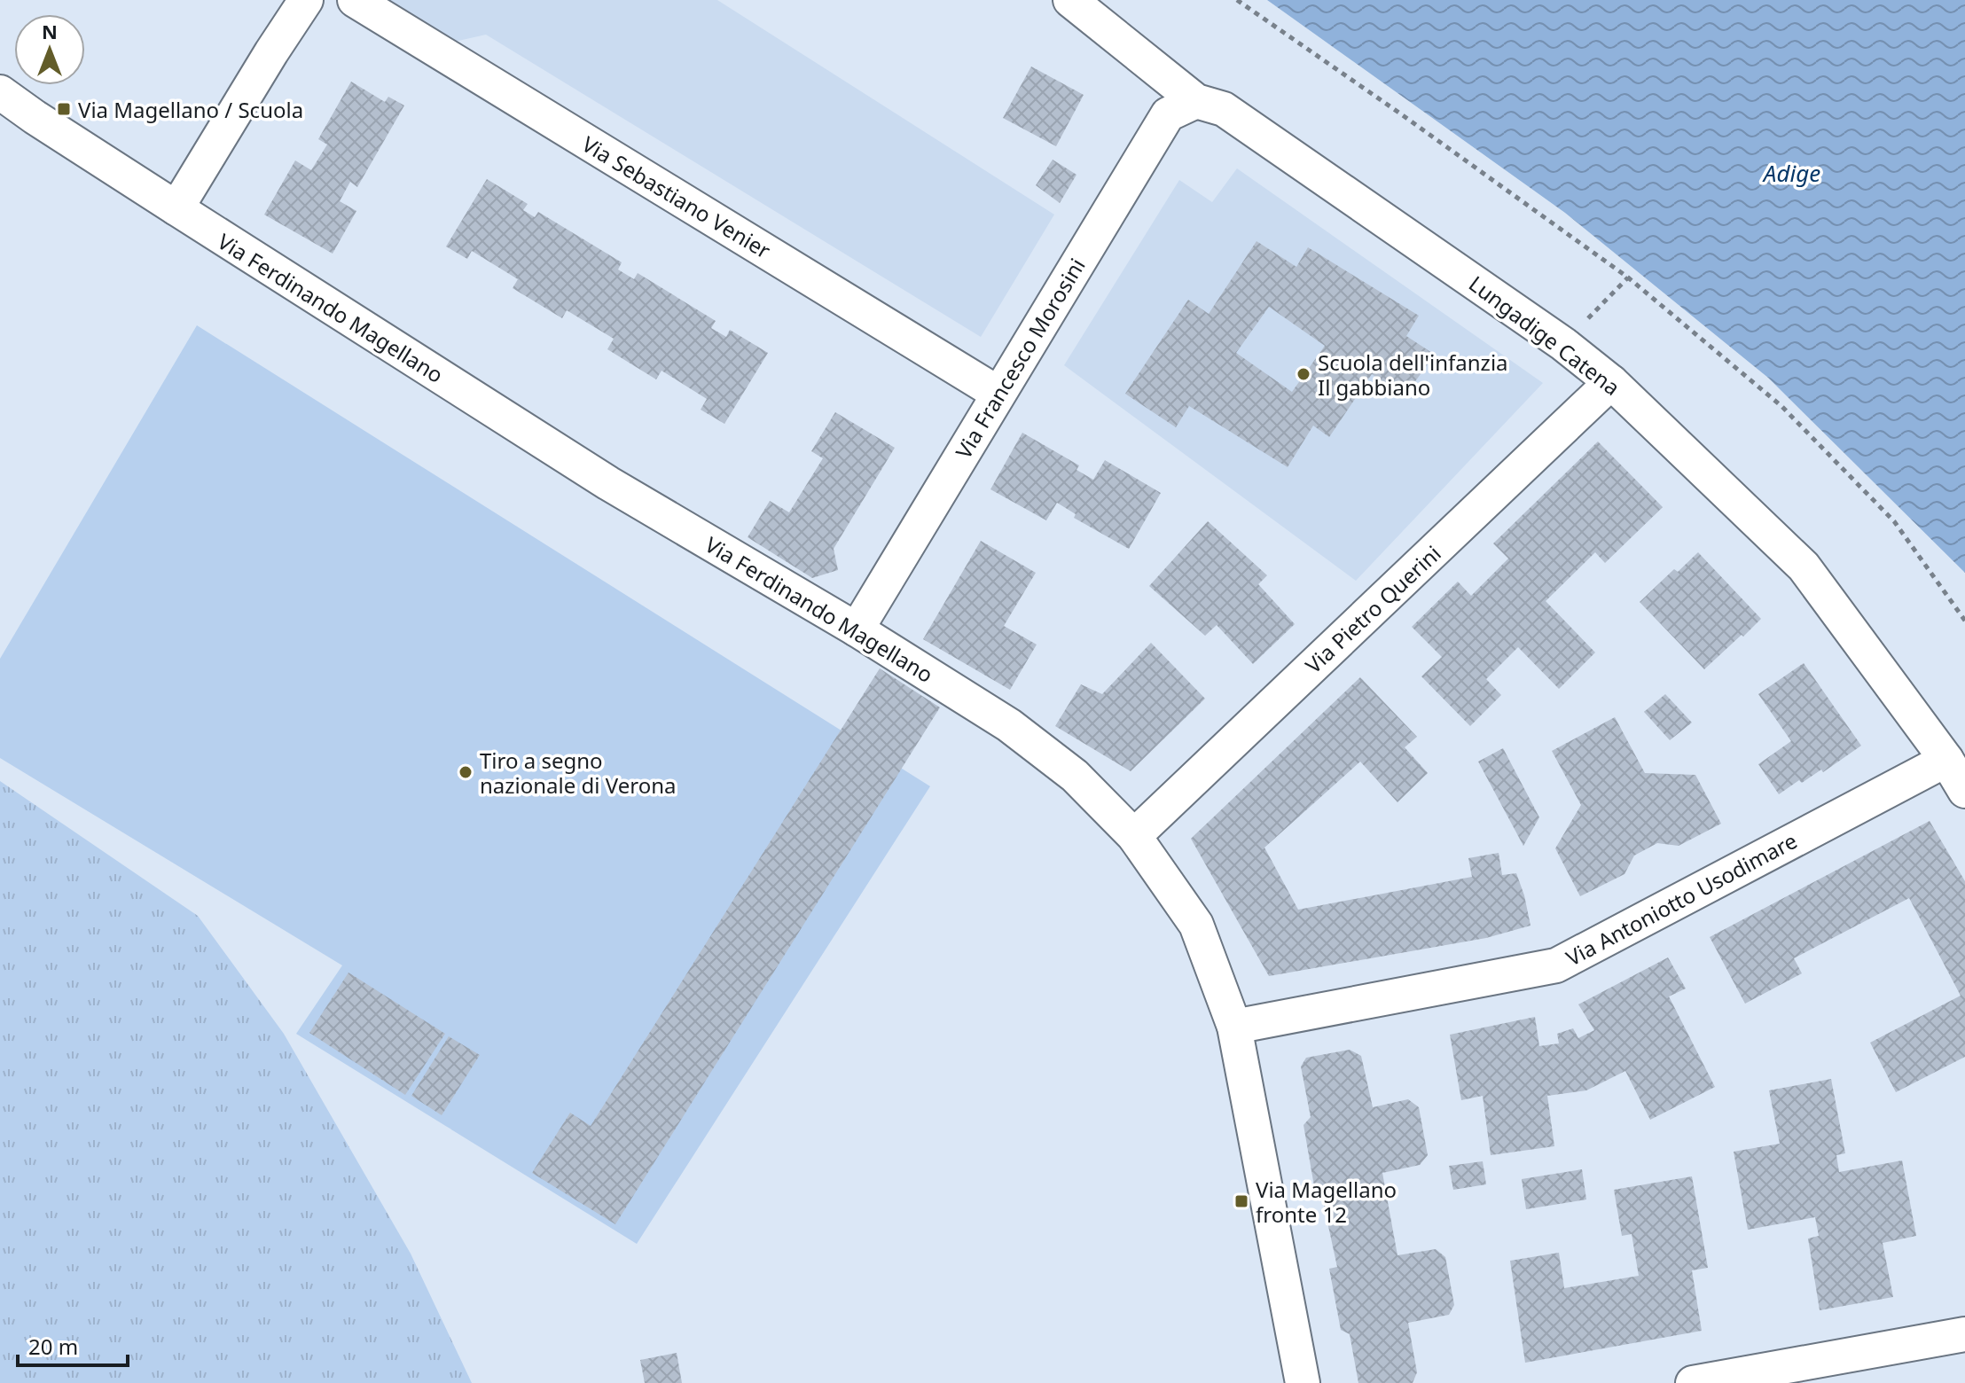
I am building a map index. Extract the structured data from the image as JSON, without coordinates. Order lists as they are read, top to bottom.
{
  "streets": {
    "street": [
      "Via Sebastiano Venier",
      "Via Ferdinando Magellano",
      "Lungadige Catena",
      "Via Francesco Morosini",
      "Via Pietro Querini",
      "Via Antoniotto Usodimare"
    ]
  },
  "crossings": [
    ["Via Sebastiano Venier", "Via Francesco Morosini"],
    ["Via Ferdinando Magellano", "Via Francesco Morosini"],
    ["Via Ferdinando Magellano", "Via Pietro Querini"],
    ["Via Ferdinando Magellano", "Via Antoniotto Usodimare"],
    ["Lungadige Catena", "Via Francesco Morosini"],
    ["Lungadige Catena", "Via Pietro Querini"],
    ["Lungadige Catena", "Via Antoniotto Usodimare"]
  ],
  "water": ["Adige"],
  "places": {
    "transit": ["Via Magellano / Scuola", "Via Magellano fronte 12"],
    "other": ["Scuola dell'infanzia Il gabbiano", "Tiro a segno nazionale di Verona"]
  },
  "scale_bar": "20 m",
  "north": "top"
}
